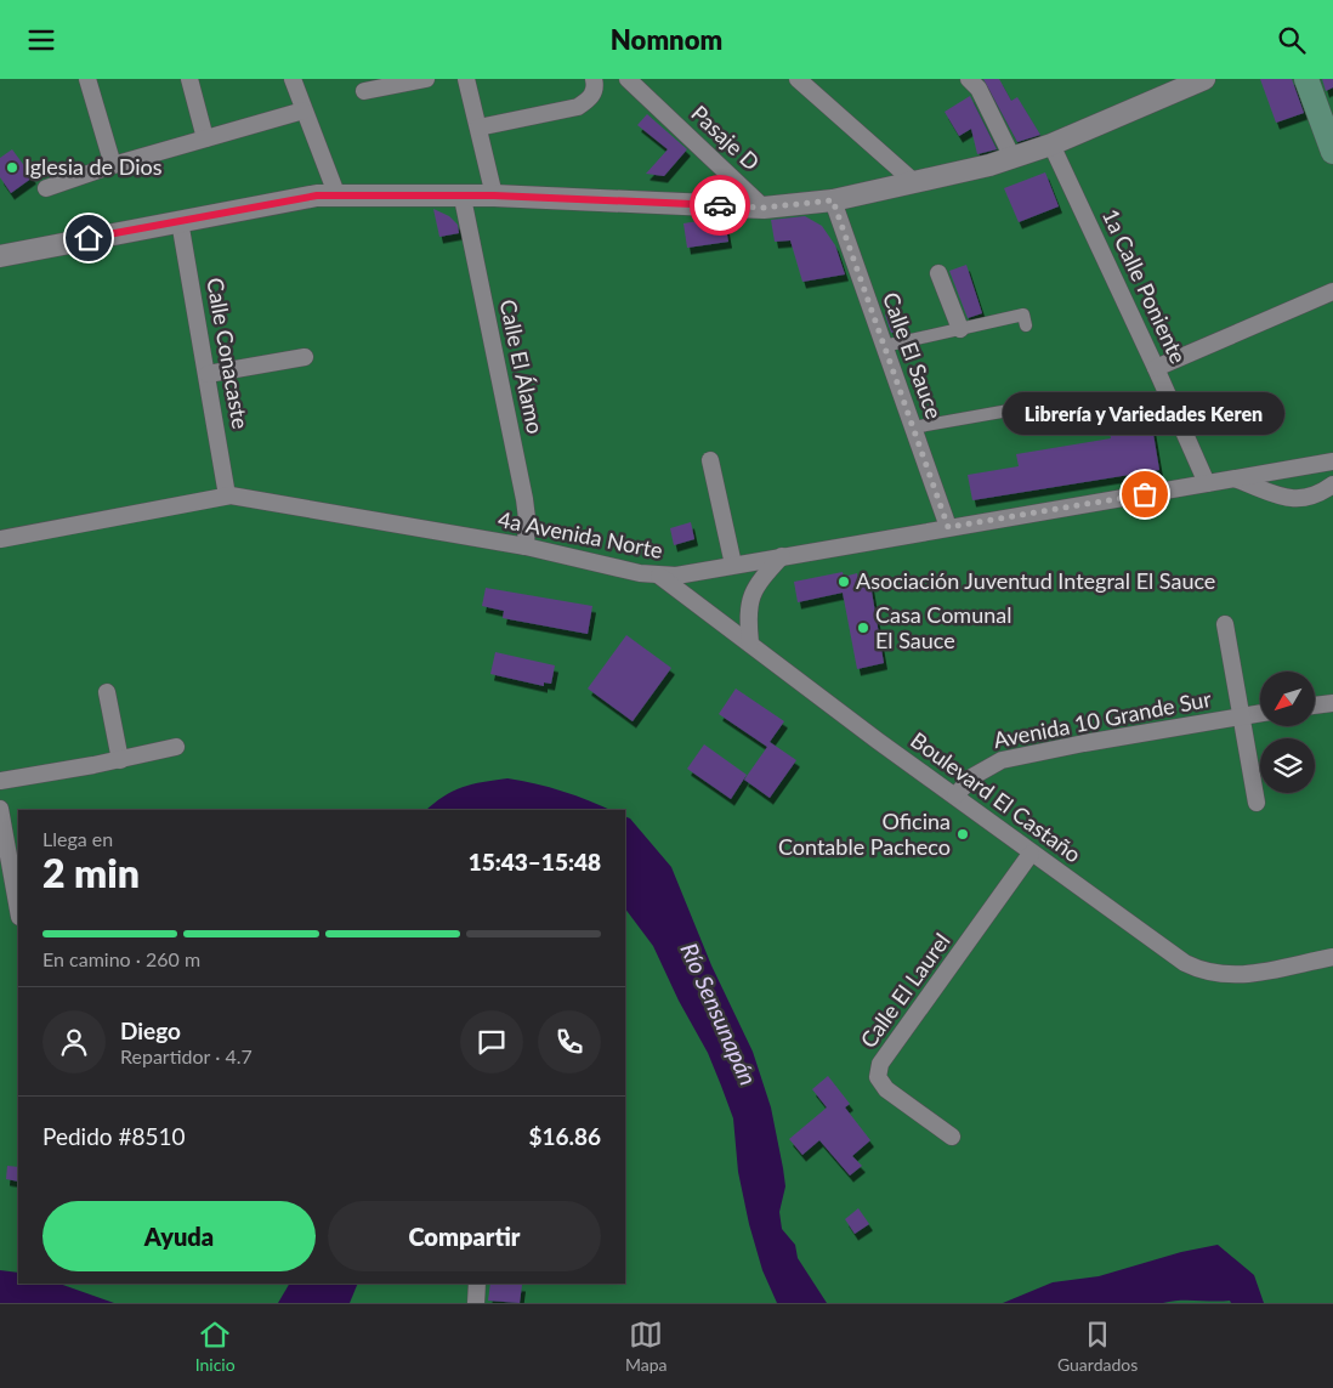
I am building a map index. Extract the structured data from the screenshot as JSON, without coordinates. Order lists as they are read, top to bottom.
{
  "streets": {
    "street": [
      "Pasaje D",
      "1a Calle Poniente",
      "Calle Conacaste",
      "Calle El Sauce",
      "Calle El Álamo",
      "4a Avenida Norte",
      "Avenida 10 Grande Sur",
      "Boulevard El Castaño",
      "Calle El Laurel"
    ]
  },
  "crossings": [
    ["1a Calle Poniente", "4a Avenida Norte"],
    ["Calle Conacaste", "4a Avenida Norte"],
    ["Calle El Sauce", "4a Avenida Norte"],
    ["Calle El Álamo", "4a Avenida Norte"],
    ["4a Avenida Norte", "Boulevard El Castaño"],
    ["Avenida 10 Grande Sur", "Boulevard El Castaño"],
    ["Boulevard El Castaño", "Calle El Laurel"]
  ],
  "water": ["Río Sensunapán"],
  "places": [
    "Iglesia de Dios",
    "Librería y Variedades Keren",
    "Asociación Juventud Integral El Sauce",
    "Casa Comunal El Sauce",
    "Oficina Contable Pacheco"
  ],
  "north": "bottom left",
  "page": {
    "header": "Nomnom",
    "bubble": "Librería y Variedades Keren",
    "heading": ["2 min", "Llega en", "15:43–15:48"],
    "panel": [
      "Diego",
      "Repartidor · 4.7",
      "Pedido #8510",
      "$16.86"
    ],
    "bar": "En camino · 260 m",
    "buttons": ["Ayuda", "Compartir"],
    "tabs": ["Inicio", "Mapa", "Guardados"]
  }
}
